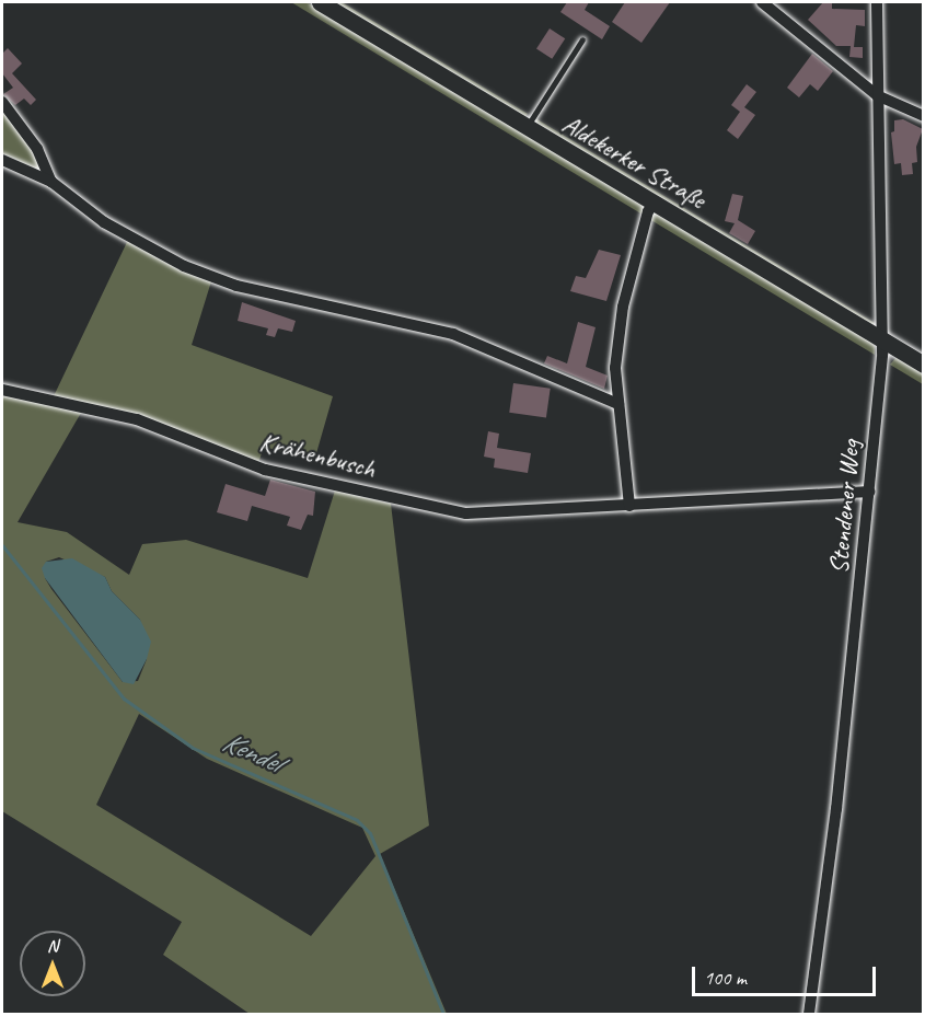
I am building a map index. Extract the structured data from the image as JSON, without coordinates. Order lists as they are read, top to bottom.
{
  "streets": {
    "street": ["Aldekerker Straße", "Krähenbusch", "Stendener Weg"]
  },
  "crossings": [
    ["Aldekerker Straße", "Stendener Weg"],
    ["Krähenbusch", "Stendener Weg"]
  ],
  "water": ["Kendel"],
  "scale_bar": "100 m",
  "north": "top"
}
